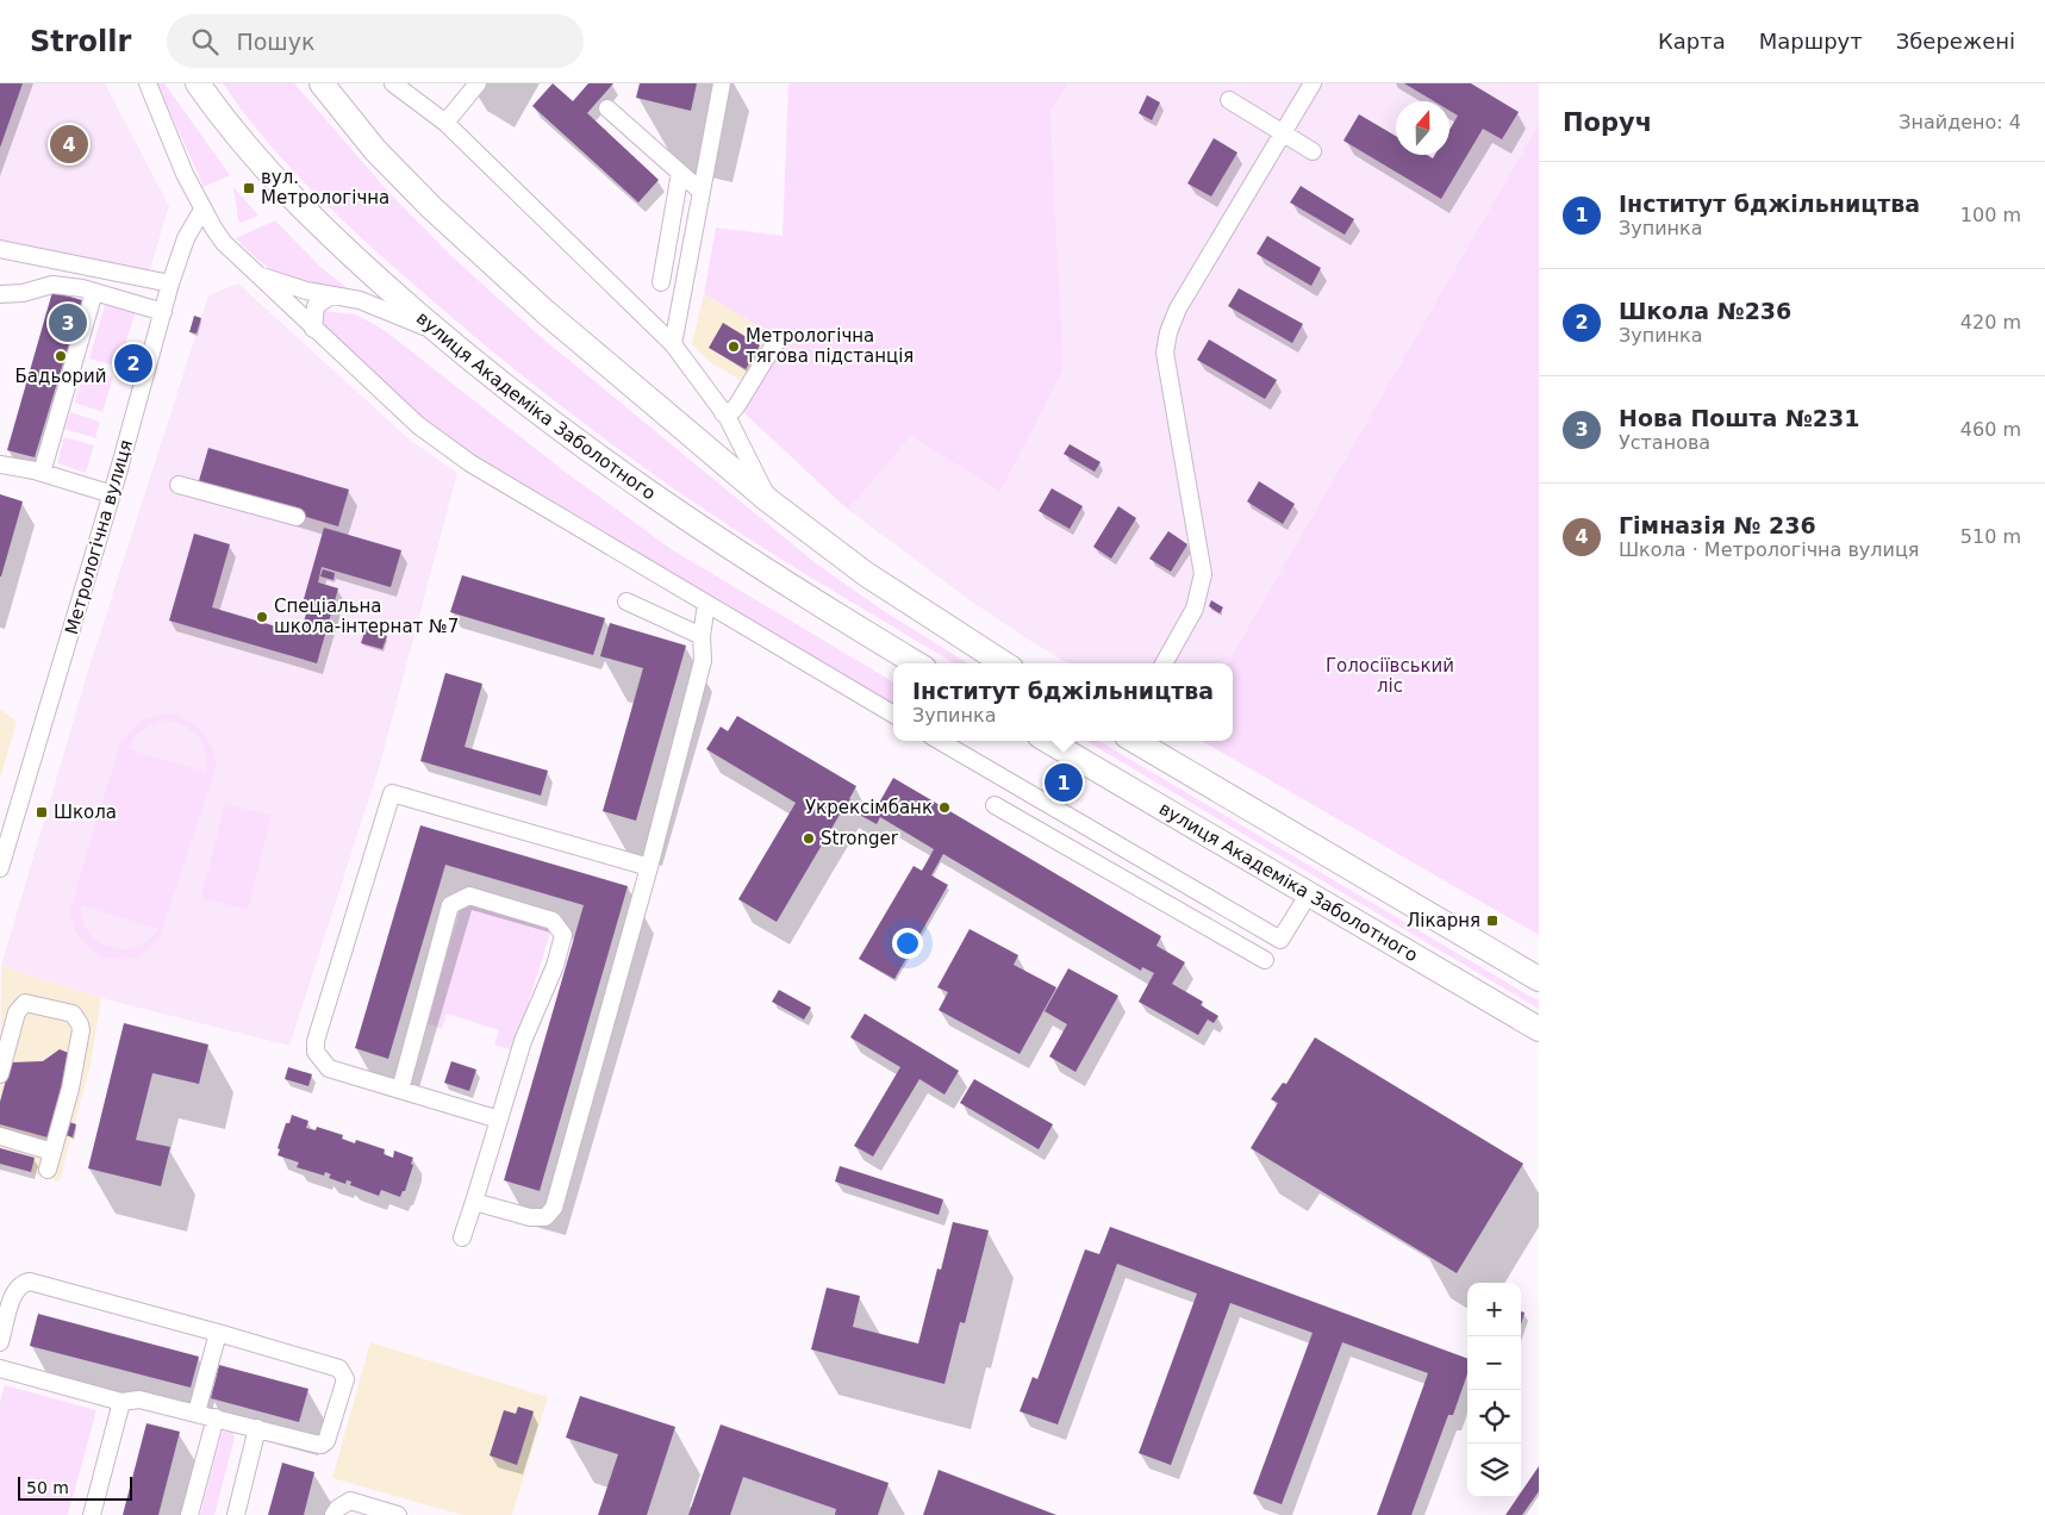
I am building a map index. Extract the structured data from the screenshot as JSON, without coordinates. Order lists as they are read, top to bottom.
{
  "streets": {
    "highway": ["вулиця Академіка Заболотного"],
    "street": ["Метрологічна вулиця"]
  },
  "parks": ["Голосіївський ліс"],
  "places": {
    "transit": ["вул. Метрологічна", "Школа", "Лікарня"],
    "other": [
      "Метрологічна тягова підстанція",
      "Бадьорий",
      "Спеціальна школа-інтернат №7",
      "Укрексімбанк",
      "Stronger"
    ]
  },
  "scale_bar": "50 m",
  "north": "top",
  "page": {
    "header": "Strollr",
    "search": "Пошук",
    "nav": ["Карта", "Маршрут", "Збережені"],
    "heading": ["Поруч", "Знайдено: 4"],
    "pins": [
      "4",
      "3",
      "2",
      "1"
    ],
    "list": [
      {
        "mark": "1",
        "name": "Інститут бджільництва",
        "note": "Зупинка",
        "value": "100 m"
      },
      {
        "mark": "2",
        "name": "Школа №236",
        "note": "Зупинка",
        "value": "420 m"
      },
      {
        "mark": "3",
        "name": "Нова Пошта №231",
        "note": "Установа",
        "value": "460 m"
      },
      {
        "mark": "4",
        "name": "Гімназія № 236",
        "note": "Школа · Метрологічна вулиця",
        "value": "510 m"
      }
    ],
    "popup": ["Інститут бджільництва", "Зупинка"],
    "map_buttons": ["+", "−"],
    "scale": "50 m"
  }
}
